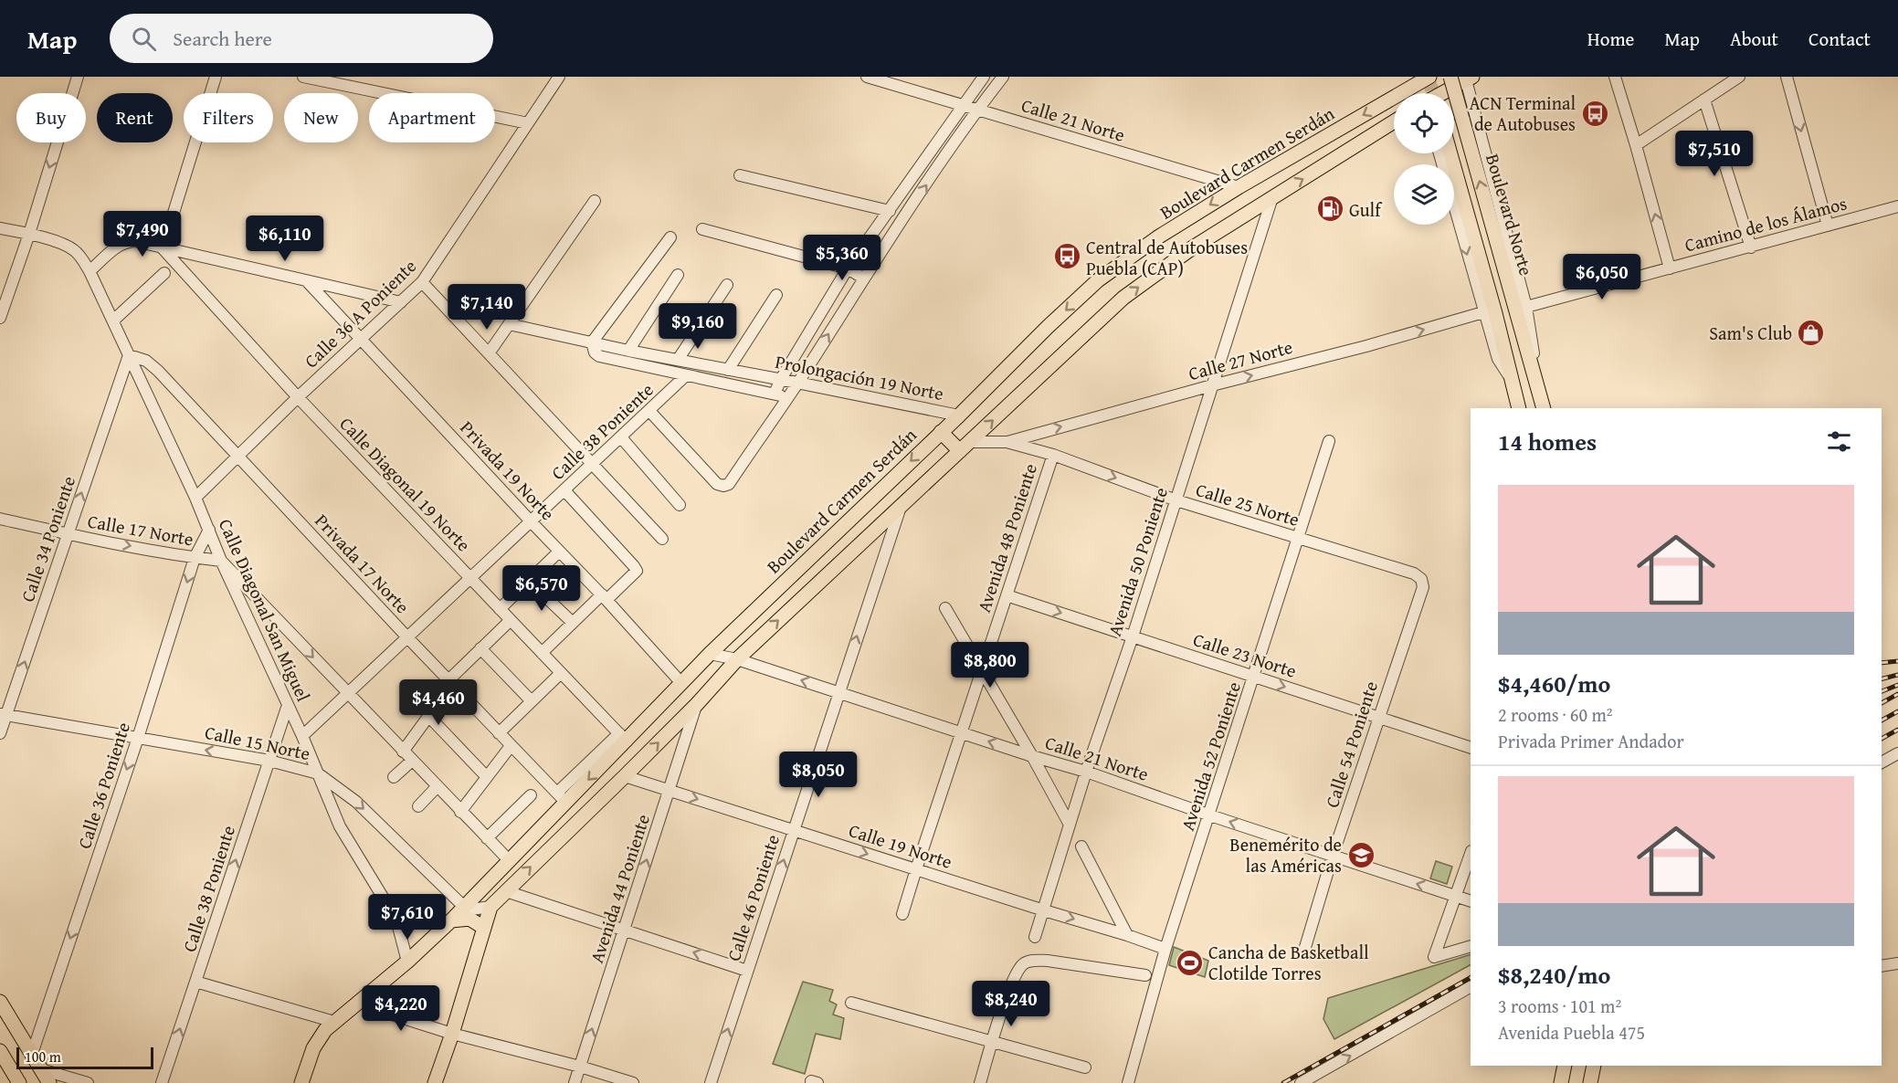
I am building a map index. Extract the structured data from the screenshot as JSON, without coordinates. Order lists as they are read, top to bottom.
{
  "streets": {
    "main road": ["Boulevard Carmen Serdán", "Boulevard Norte"],
    "street": [
      "Calle 21 Norte",
      "Camino de los Álamos",
      "Calle 36 A Poniente",
      "Calle 27 Norte",
      "Prolongación 19 Norte",
      "Calle 38 Poniente",
      "Privada 19 Norte",
      "Calle Diagonal 19 Norte",
      "Calle 25 Norte",
      "Calle 17 Norte",
      "Avenida 48 Poniente",
      "Calle 34 Poniente",
      "Avenida 50 Poniente",
      "Privada 17 Norte",
      "Calle Diagonal San Miguel",
      "Calle 23 Norte",
      "Calle 15 Norte",
      "Calle 54 Poniente",
      "Avenida 52 Poniente",
      "Calle 36 Poniente",
      "Calle 19 Norte",
      "Avenida 44 Poniente",
      "Calle 46 Poniente"
    ]
  },
  "crossings": [
    ["Calle 21 Norte", "Boulevard Carmen Serdán"],
    ["Calle 21 Norte", "Avenida 48 Poniente"],
    ["Calle 21 Norte", "Avenida 50 Poniente"],
    ["Calle 21 Norte", "Calle 54 Poniente"],
    ["Calle 21 Norte", "Avenida 52 Poniente"],
    ["Calle 21 Norte", "Calle 46 Poniente"],
    ["Boulevard Carmen Serdán", "Prolongación 19 Norte"],
    ["Boulevard Carmen Serdán", "Privada 19 Norte"],
    ["Boulevard Carmen Serdán", "Calle Diagonal 19 Norte"],
    ["Boulevard Carmen Serdán", "Privada 17 Norte"],
    ["Boulevard Carmen Serdán", "Calle Diagonal San Miguel"],
    ["Boulevard Carmen Serdán", "Calle 15 Norte"],
    ["Boulevard Norte", "Camino de los Álamos"],
    ["Calle 36 A Poniente", "Privada 19 Norte"],
    ["Calle 36 A Poniente", "Calle Diagonal 19 Norte"],
    ["Calle 36 A Poniente", "Privada 17 Norte"],
    ["Calle 36 A Poniente", "Calle Diagonal San Miguel"],
    ["Calle 27 Norte", "Calle 25 Norte"],
    ["Calle 27 Norte", "Avenida 50 Poniente"],
    ["Prolongación 19 Norte", "Calle 38 Poniente"],
    ["Calle 38 Poniente", "Privada 19 Norte"],
    ["Calle 38 Poniente", "Calle Diagonal 19 Norte"],
    ["Calle 38 Poniente", "Privada 17 Norte"],
    ["Calle 38 Poniente", "Calle Diagonal San Miguel"],
    ["Calle 38 Poniente", "Calle 15 Norte"],
    ["Calle 25 Norte", "Avenida 48 Poniente"],
    ["Calle 25 Norte", "Avenida 50 Poniente"],
    ["Calle 25 Norte", "Calle 54 Poniente"],
    ["Calle 25 Norte", "Avenida 52 Poniente"],
    ["Calle 17 Norte", "Calle 34 Poniente"],
    ["Calle 17 Norte", "Calle Diagonal San Miguel"],
    ["Calle 17 Norte", "Calle 36 Poniente"],
    ["Avenida 48 Poniente", "Calle 23 Norte"],
    ["Avenida 48 Poniente", "Calle 19 Norte"],
    ["Calle 34 Poniente", "Privada 17 Norte"],
    ["Calle 34 Poniente", "Calle Diagonal San Miguel"],
    ["Calle 34 Poniente", "Calle 15 Norte"],
    ["Avenida 50 Poniente", "Calle 23 Norte"],
    ["Avenida 50 Poniente", "Calle 19 Norte"],
    ["Privada 17 Norte", "Calle Diagonal San Miguel"],
    ["Calle Diagonal San Miguel", "Calle 15 Norte"],
    ["Calle Diagonal San Miguel", "Calle 36 Poniente"],
    ["Calle 23 Norte", "Calle 54 Poniente"],
    ["Calle 23 Norte", "Avenida 52 Poniente"],
    ["Calle 15 Norte", "Calle 36 Poniente"],
    ["Avenida 52 Poniente", "Calle 19 Norte"],
    ["Calle 19 Norte", "Avenida 44 Poniente"],
    ["Calle 19 Norte", "Calle 46 Poniente"]
  ],
  "one_way": [
    "Calle 21 Norte",
    "Calle 27 Norte",
    "Calle 38 Poniente",
    "Calle 17 Norte",
    "Calle 34 Poniente",
    "Calle 23 Norte",
    "Calle 36 Poniente",
    "Calle 19 Norte",
    "Avenida 44 Poniente",
    "Calle 46 Poniente"
  ],
  "places": {
    "bus stop": ["ACN Terminal de Autobuses", "Central de Autobuses Puebla (CAP)"],
    "fuel station": ["Gulf"],
    "shop": ["Sam's Club"],
    "school or university": ["Benemérito de las Américas"],
    "sports": ["Cancha de Basketball Clotilde Torres"]
  },
  "scale_bar": "100 m",
  "page": {
    "header": "Map",
    "search": "Search here",
    "nav": [
      "Home",
      "Map",
      "About",
      "Contact"
    ],
    "chip": [
      "Buy",
      "Rent",
      "Filters",
      "New",
      "Apartment"
    ],
    "price": [
      "$7,510",
      "$7,490",
      "$6,110",
      "$5,360",
      "$6,050",
      "$7,140",
      "$9,160",
      "$6,570",
      "$8,800",
      "$4,460",
      "$8,050",
      "$7,610",
      "$8,240",
      "$4,220"
    ],
    "heading": "14 homes",
    "list": [
      {
        "name": "$4,460/mo",
        "note": "2 rooms · 60 m² · Privada Primer Andador"
      },
      {
        "name": "$8,240/mo",
        "note": "3 rooms · 101 m² · Avenida Puebla 475"
      }
    ],
    "scale": "100 m"
  }
}
